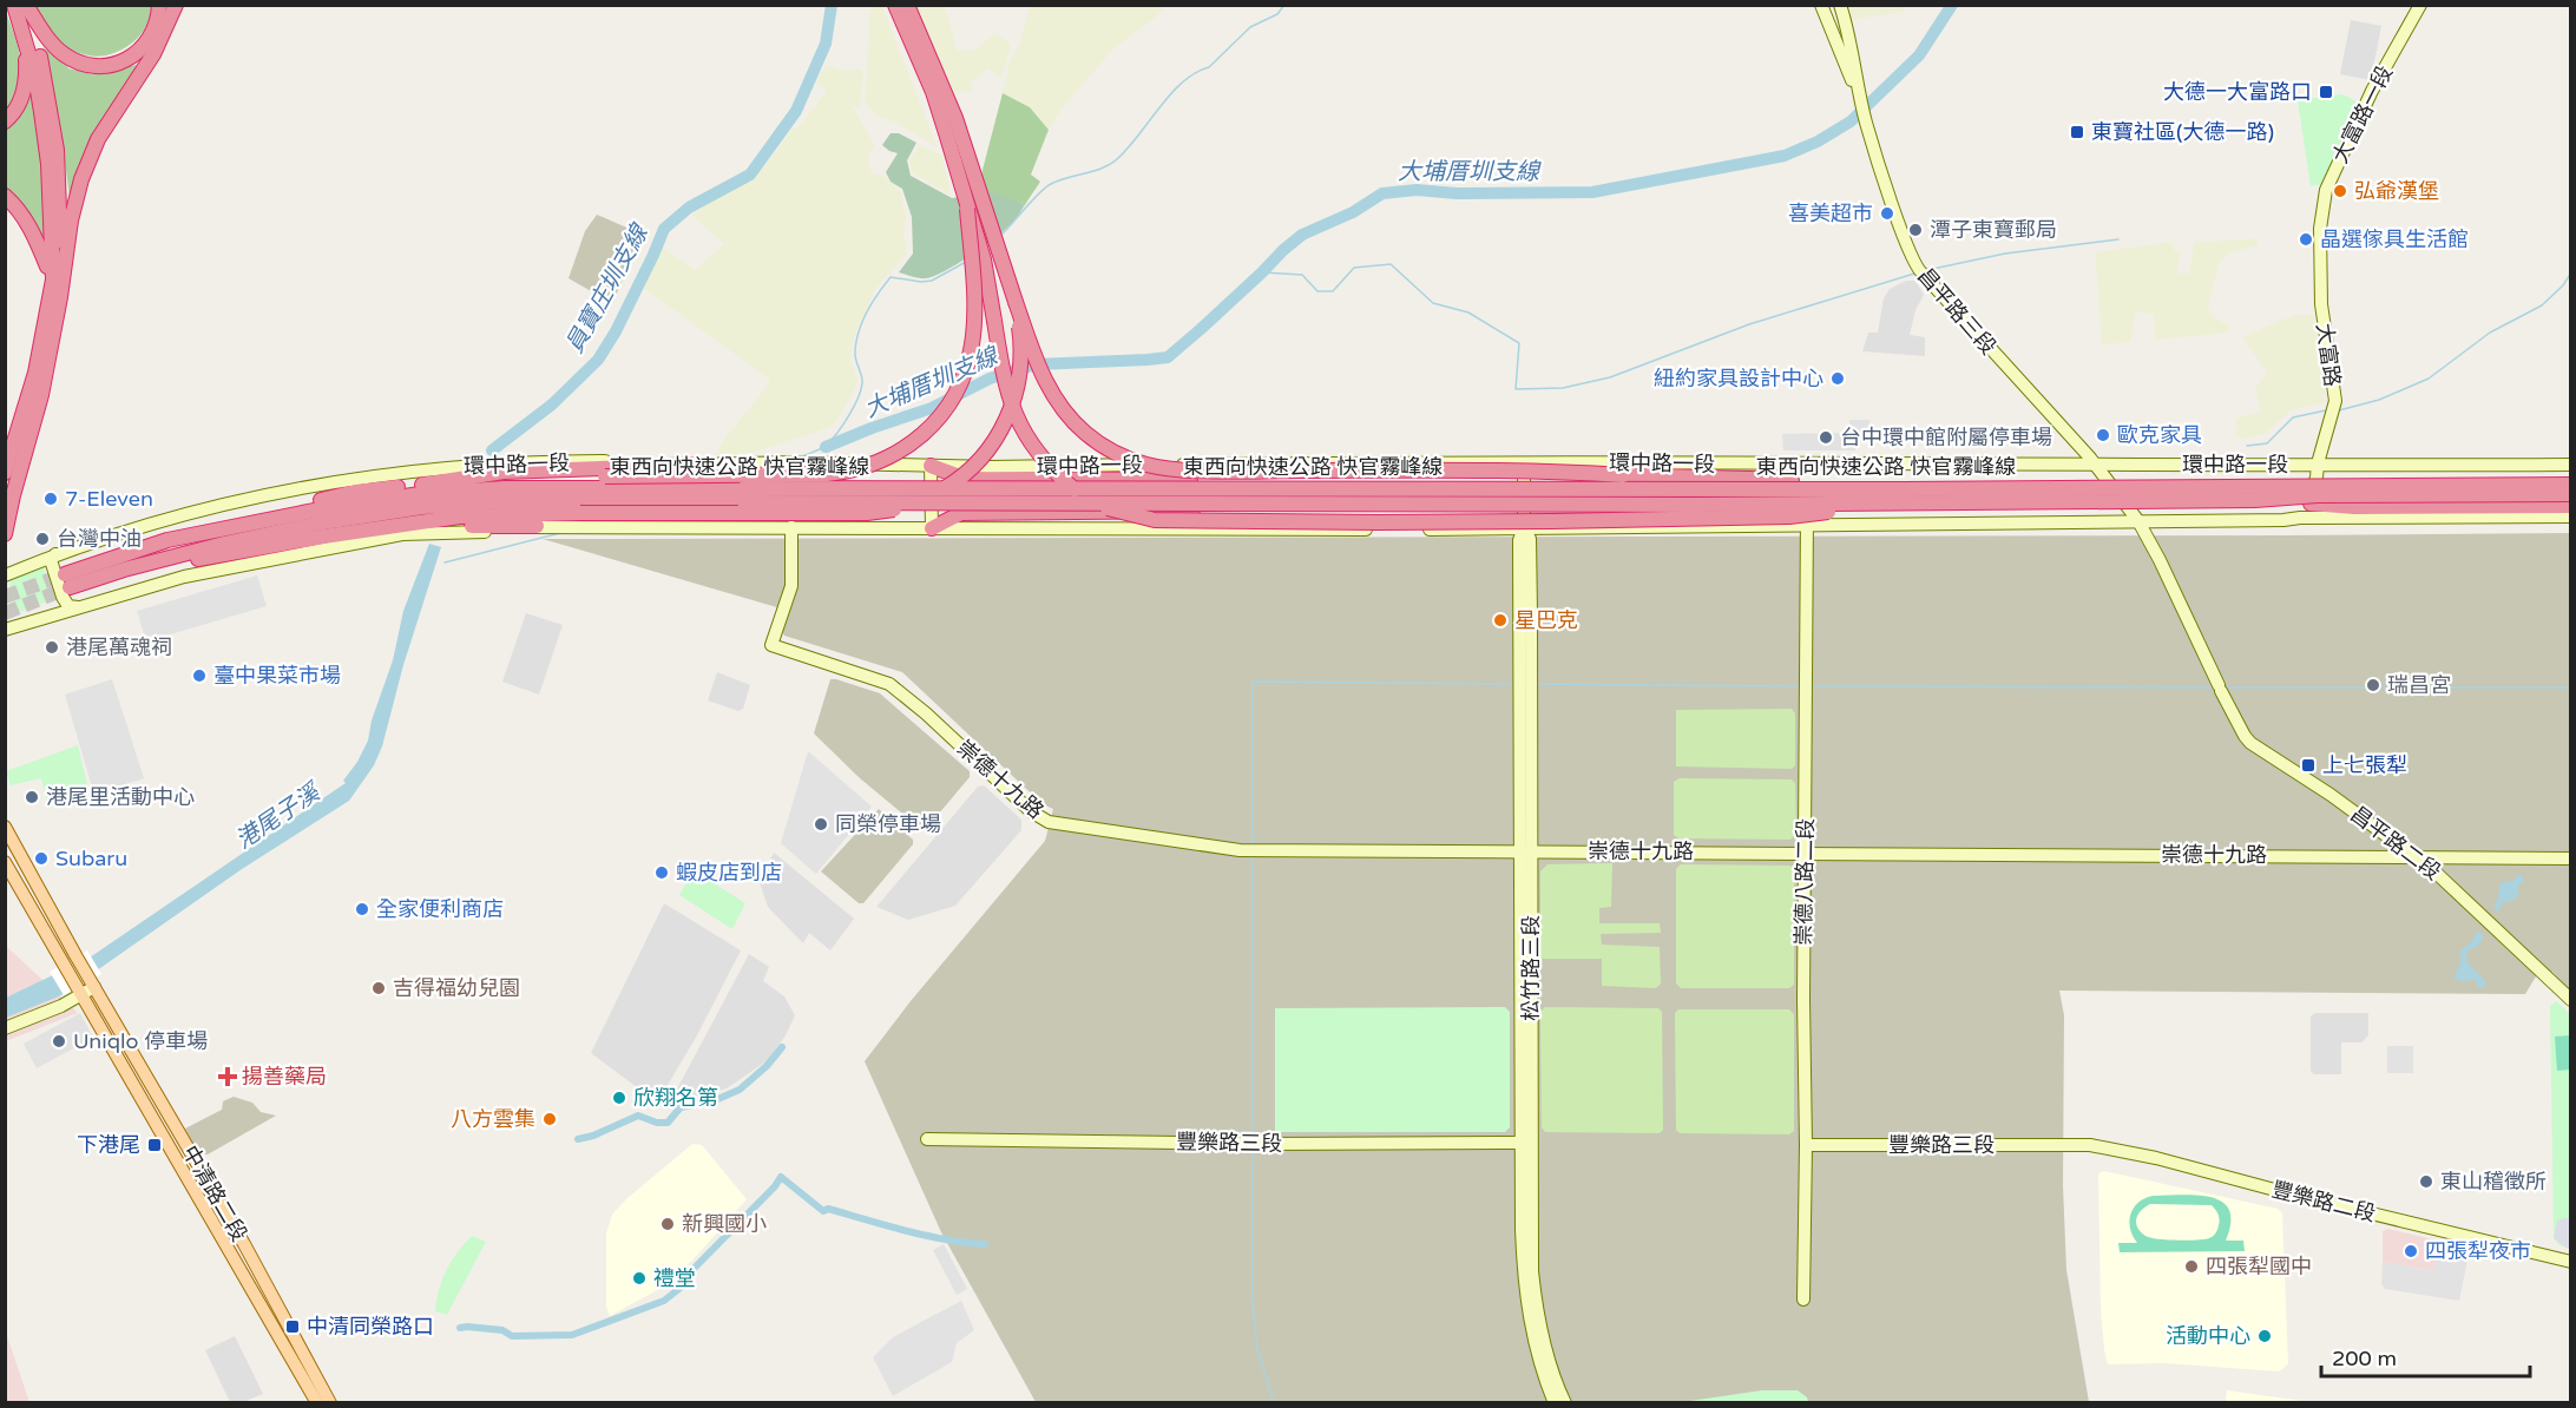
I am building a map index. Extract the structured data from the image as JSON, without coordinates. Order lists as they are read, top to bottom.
{
  "streets": {
    "highway": ["東西向快速公路 快官霧峰線"],
    "main road": ["中清路二段"],
    "street": [
      "大富路一段",
      "昌平路三段",
      "大富路",
      "環中路一段",
      "崇德十九路",
      "昌平路二段",
      "崇德八路二段",
      "松竹路三段",
      "豐樂路三段",
      "豐樂路二段"
    ]
  },
  "crossings": [
    ["大富路一段", "大富路"],
    ["昌平路三段", "環中路一段"],
    ["昌平路三段", "昌平路二段"],
    ["大富路", "環中路一段"],
    ["環中路一段", "崇德八路二段"],
    ["環中路一段", "松竹路三段"],
    ["崇德十九路", "昌平路二段"],
    ["崇德十九路", "崇德八路二段"],
    ["崇德十九路", "松竹路三段"],
    ["崇德八路二段", "豐樂路三段"],
    ["松竹路三段", "豐樂路三段"],
    ["豐樂路三段", "豐樂路二段"]
  ],
  "water": ["大埔厝圳支線", "員寶庄圳支線", "港尾子溪"],
  "places": {
    "transit": [
      "大德一大富路口",
      "東寶社區(大德一路)",
      "上七張犁",
      "下港尾",
      "中清同榮路口"
    ],
    "other": [
      "弘爺漢堡",
      "喜美超市",
      "潭子東寶郵局",
      "晶選傢具生活館",
      "紐約家具設計中心",
      "歐克家具",
      "台中環中館附屬停車場",
      "7-Eleven",
      "台灣中油",
      "星巴克",
      "港尾萬魂祠",
      "臺中果菜市場",
      "瑞昌宮",
      "港尾里活動中心",
      "同榮停車場",
      "Subaru",
      "蝦皮店到店",
      "全家便利商店",
      "吉得福幼兒園",
      "Uniqlo 停車場",
      "欣翔名第",
      "八方雲集",
      "東山稽徵所",
      "新興國小",
      "四張犁夜市",
      "四張犁國中",
      "禮堂",
      "活動中心"
    ],
    "health": ["揚善藥局"]
  },
  "scale_bar": "200 m"
}
